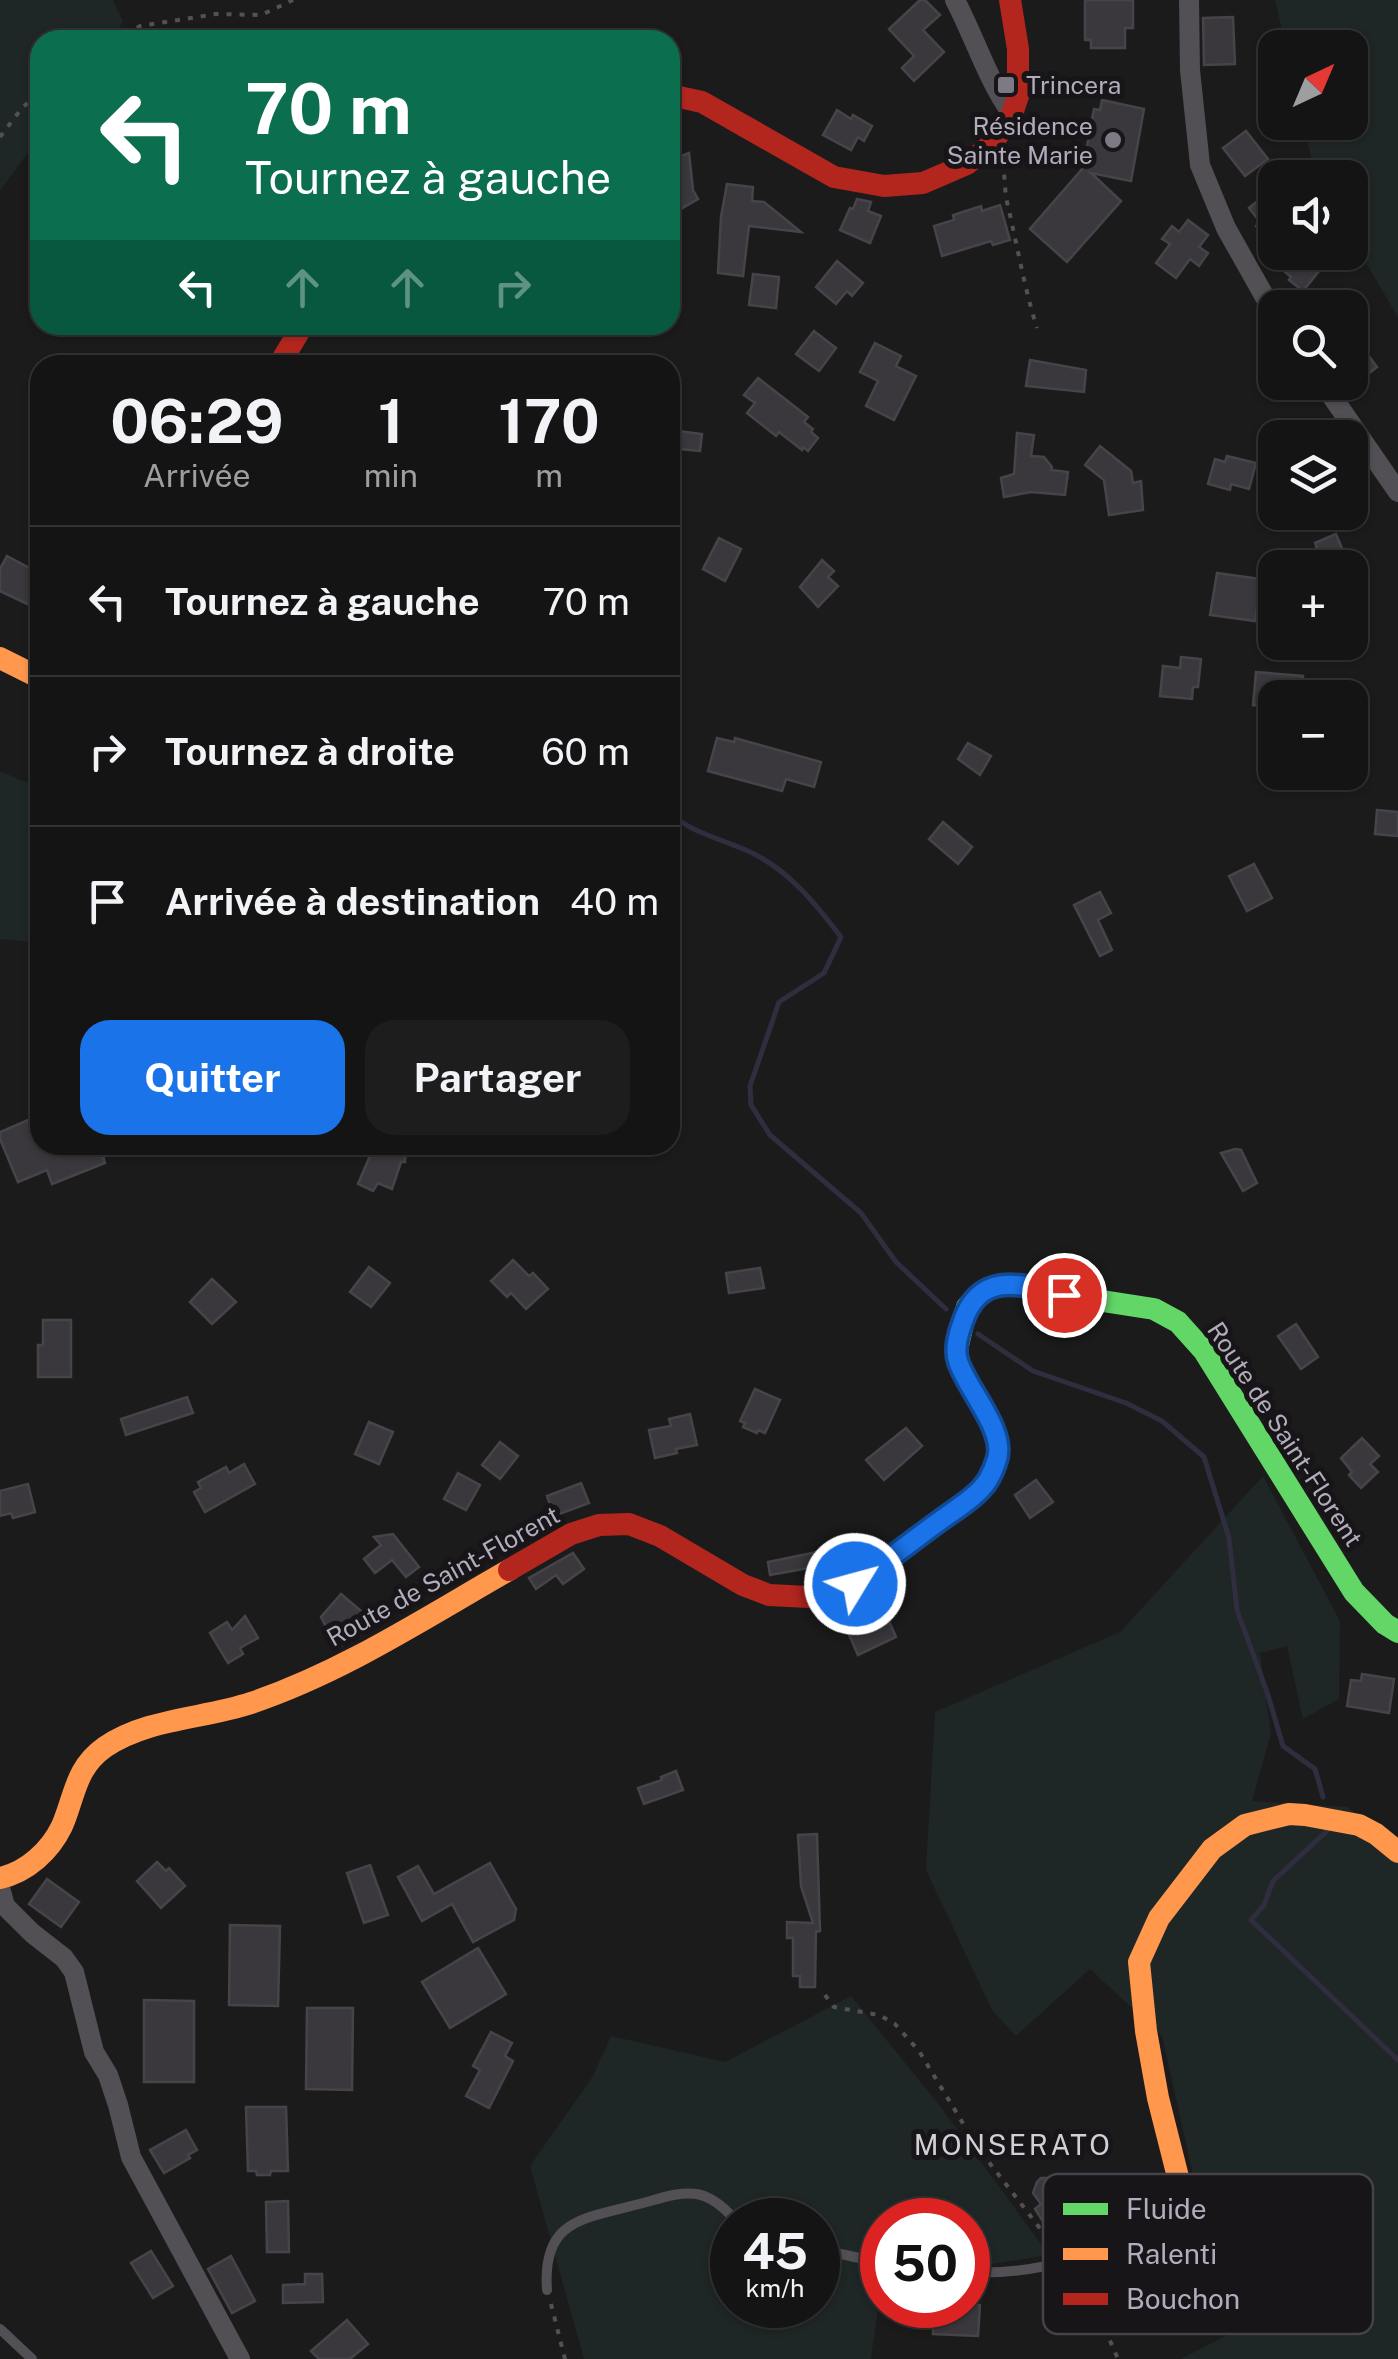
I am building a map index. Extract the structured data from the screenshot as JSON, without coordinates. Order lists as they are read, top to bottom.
{
  "streets": {
    "main road": ["Route de Saint-Florent"]
  },
  "districts": ["MONSERATO"],
  "places": {
    "transit": ["Trincera"],
    "other": ["Résidence Sainte Marie"]
  },
  "legend": ["Fluide", "Ralenti", "Bouchon"],
  "north": "top right",
  "page": {
    "map_buttons": ["+", "−"],
    "turn": ["70 m", "Tournez à gauche"],
    "eta": [
      "06:29",
      "Arrivée",
      "1",
      "min",
      "170",
      "m"
    ],
    "list": [
      {
        "name": "Tournez à gauche",
        "value": "70 m"
      },
      {
        "name": "Tournez à droite",
        "value": "60 m"
      },
      {
        "name": "Arrivée à destination",
        "value": "40 m"
      }
    ],
    "buttons": ["Quitter", "Partager"],
    "speed": "45 km/h",
    "limit": "50"
  }
}
